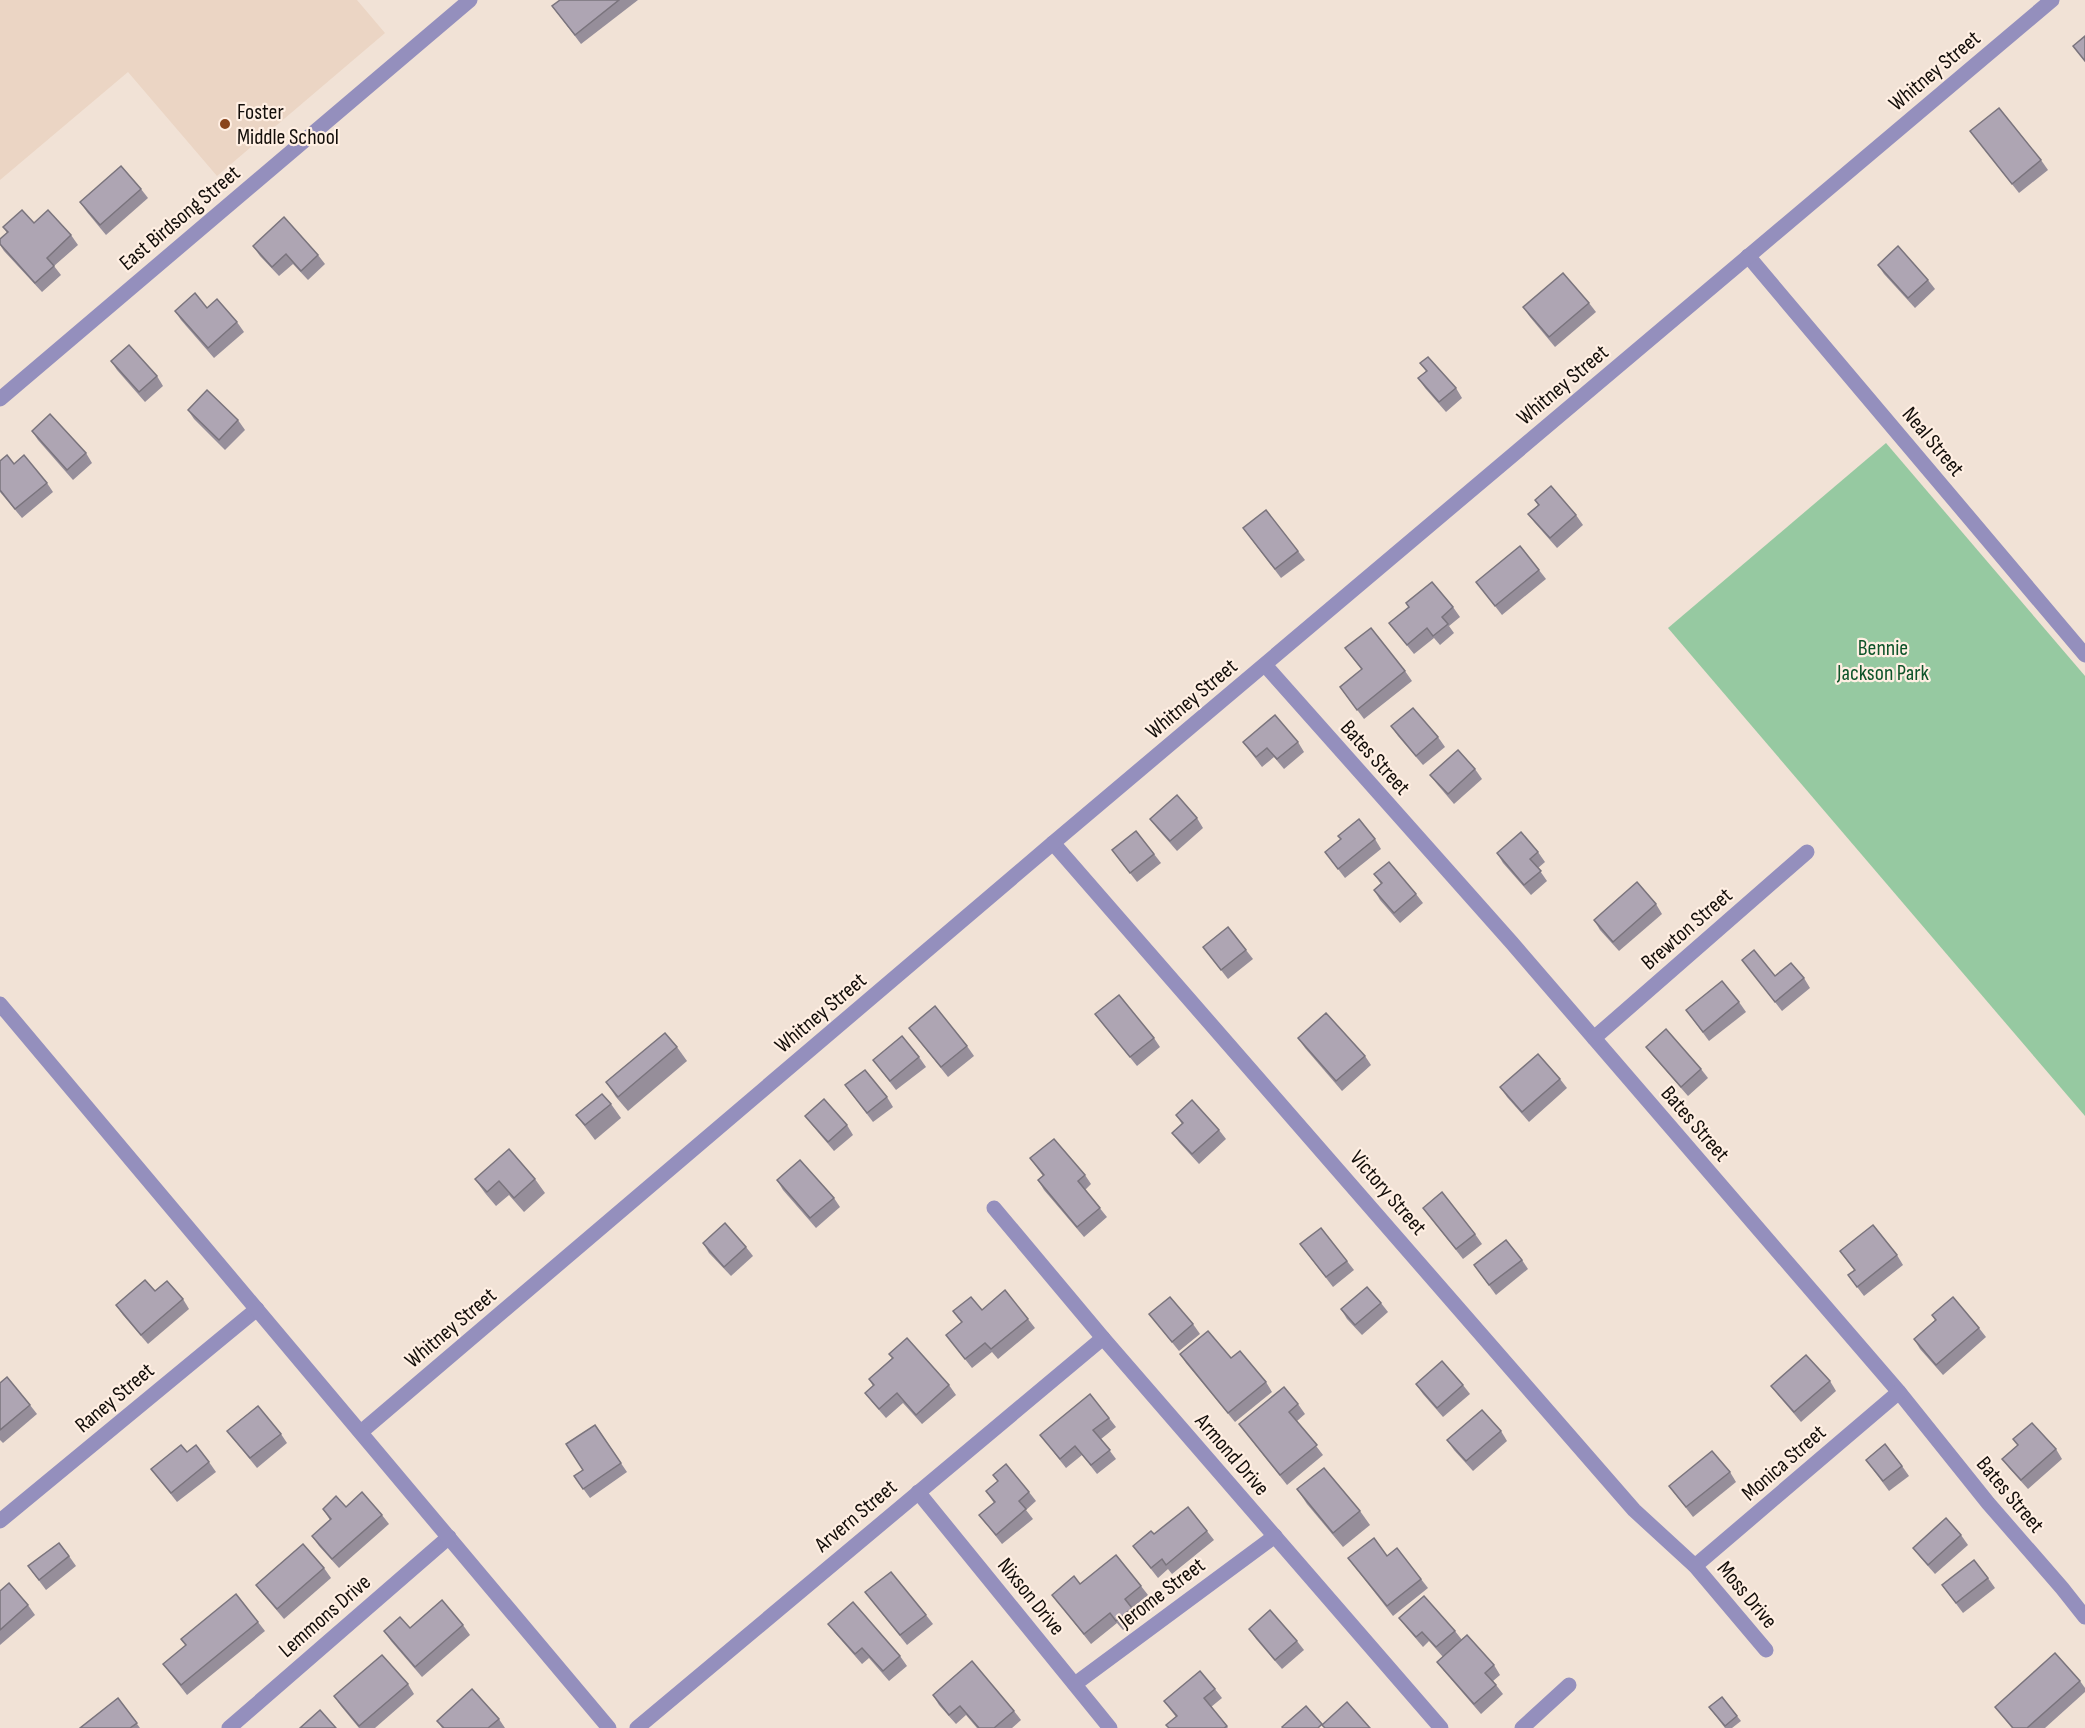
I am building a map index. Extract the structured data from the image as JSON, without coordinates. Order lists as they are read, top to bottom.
{
  "streets": {
    "street": [
      "Whitney Street",
      "East Birdsong Street",
      "Neal Street",
      "Bates Street",
      "Brewton Street",
      "Victory Street",
      "Raney Street",
      "Armond Drive",
      "Monica Street",
      "Arvern Street",
      "Jerome Street",
      "Moss Drive",
      "Nixson Drive",
      "Lemmons Drive"
    ]
  },
  "crossings": [
    ["Whitney Street", "Neal Street"],
    ["Whitney Street", "Bates Street"],
    ["Whitney Street", "Victory Street"],
    ["Bates Street", "Brewton Street"],
    ["Bates Street", "Monica Street"],
    ["Victory Street", "Monica Street"],
    ["Victory Street", "Moss Drive"],
    ["Armond Drive", "Arvern Street"],
    ["Armond Drive", "Jerome Street"],
    ["Monica Street", "Moss Drive"],
    ["Arvern Street", "Nixson Drive"],
    ["Jerome Street", "Nixson Drive"]
  ],
  "parks": ["Bennie Jackson Park"],
  "places": ["Foster Middle School"]
}
